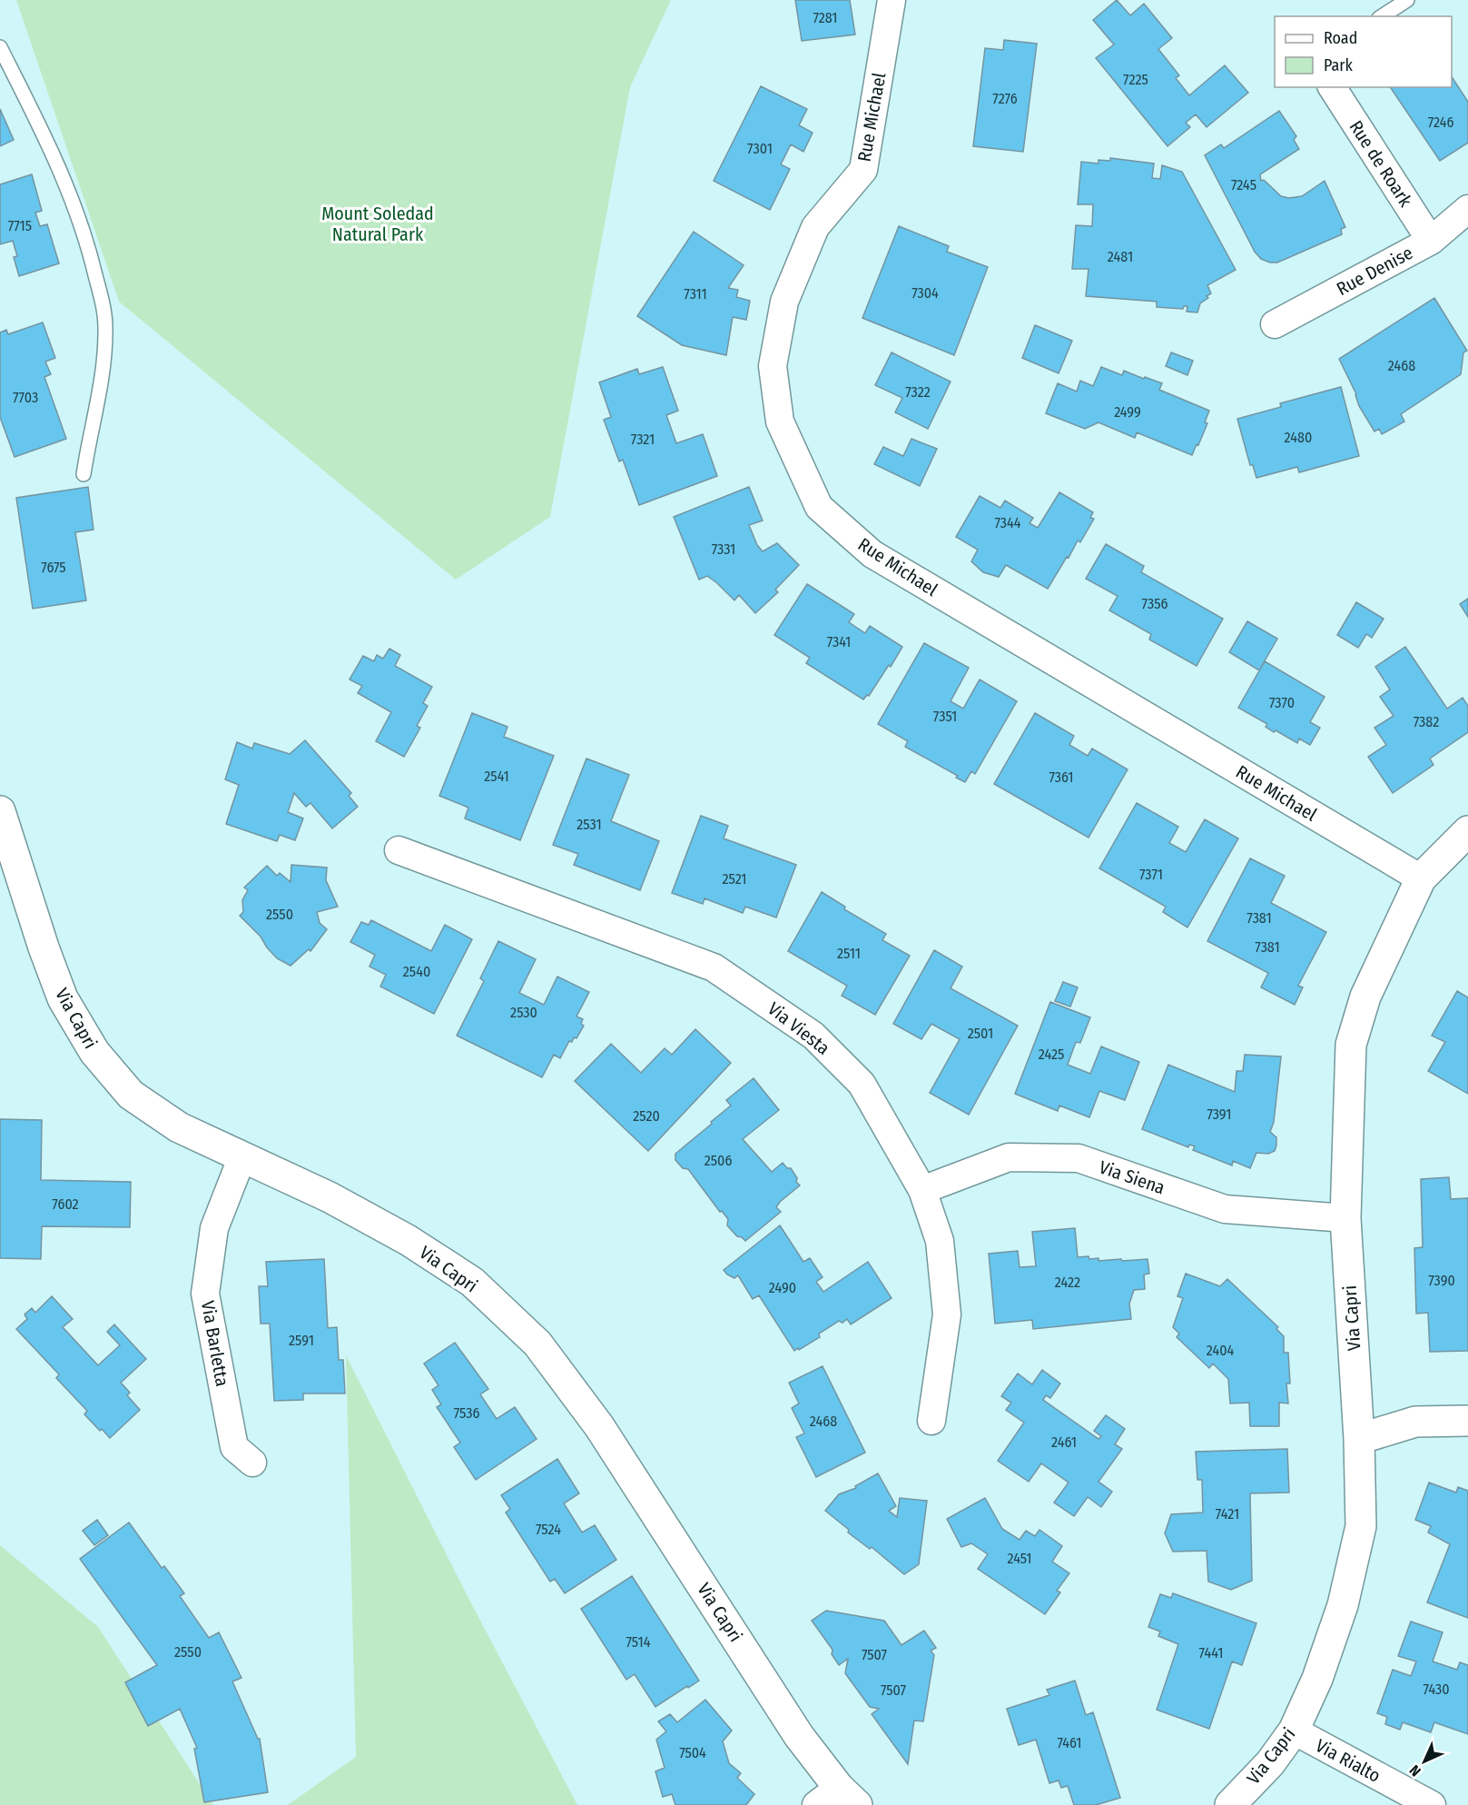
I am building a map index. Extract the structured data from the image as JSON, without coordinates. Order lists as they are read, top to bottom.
{
  "streets": {
    "street": [
      "Rue Michael",
      "Rue de Roark",
      "Rue Denise",
      "Via Capri",
      "Via Viesta",
      "Via Siena",
      "Via Barletta",
      "Via Rialto"
    ]
  },
  "crossings": [
    ["Rue Michael", "Via Capri"],
    ["Rue de Roark", "Rue Denise"],
    ["Via Capri", "Via Siena"],
    ["Via Capri", "Via Barletta"],
    ["Via Capri", "Via Rialto"],
    ["Via Viesta", "Via Siena"]
  ],
  "parks": ["Mount Soledad Natural Park"],
  "house_numbers": [
    "7281",
    "7225",
    "7276",
    "7246",
    "7301",
    "7245",
    "7715",
    "2481",
    "7304",
    "7311",
    "2468",
    "7322",
    "7703",
    "2499",
    "2480",
    "7321",
    "7344",
    "7331",
    "7675",
    "7356",
    "7341",
    "7370",
    "7351",
    "7382",
    "2541",
    "7361",
    "2531",
    "7371",
    "2521",
    "2550",
    "7381",
    "7381",
    "2511",
    "2540",
    "2530",
    "2501",
    "2425",
    "7391",
    "2520",
    "2506",
    "7602",
    "7390",
    "2422",
    "2490",
    "2591",
    "2404",
    "7536",
    "2468",
    "2461",
    "7421",
    "7524",
    "2451",
    "7514",
    "2550",
    "7441",
    "7507",
    "7430",
    "7507",
    "7461",
    "7504"
  ],
  "legend": ["Road", "Park"],
  "north": "bottom left"
}
